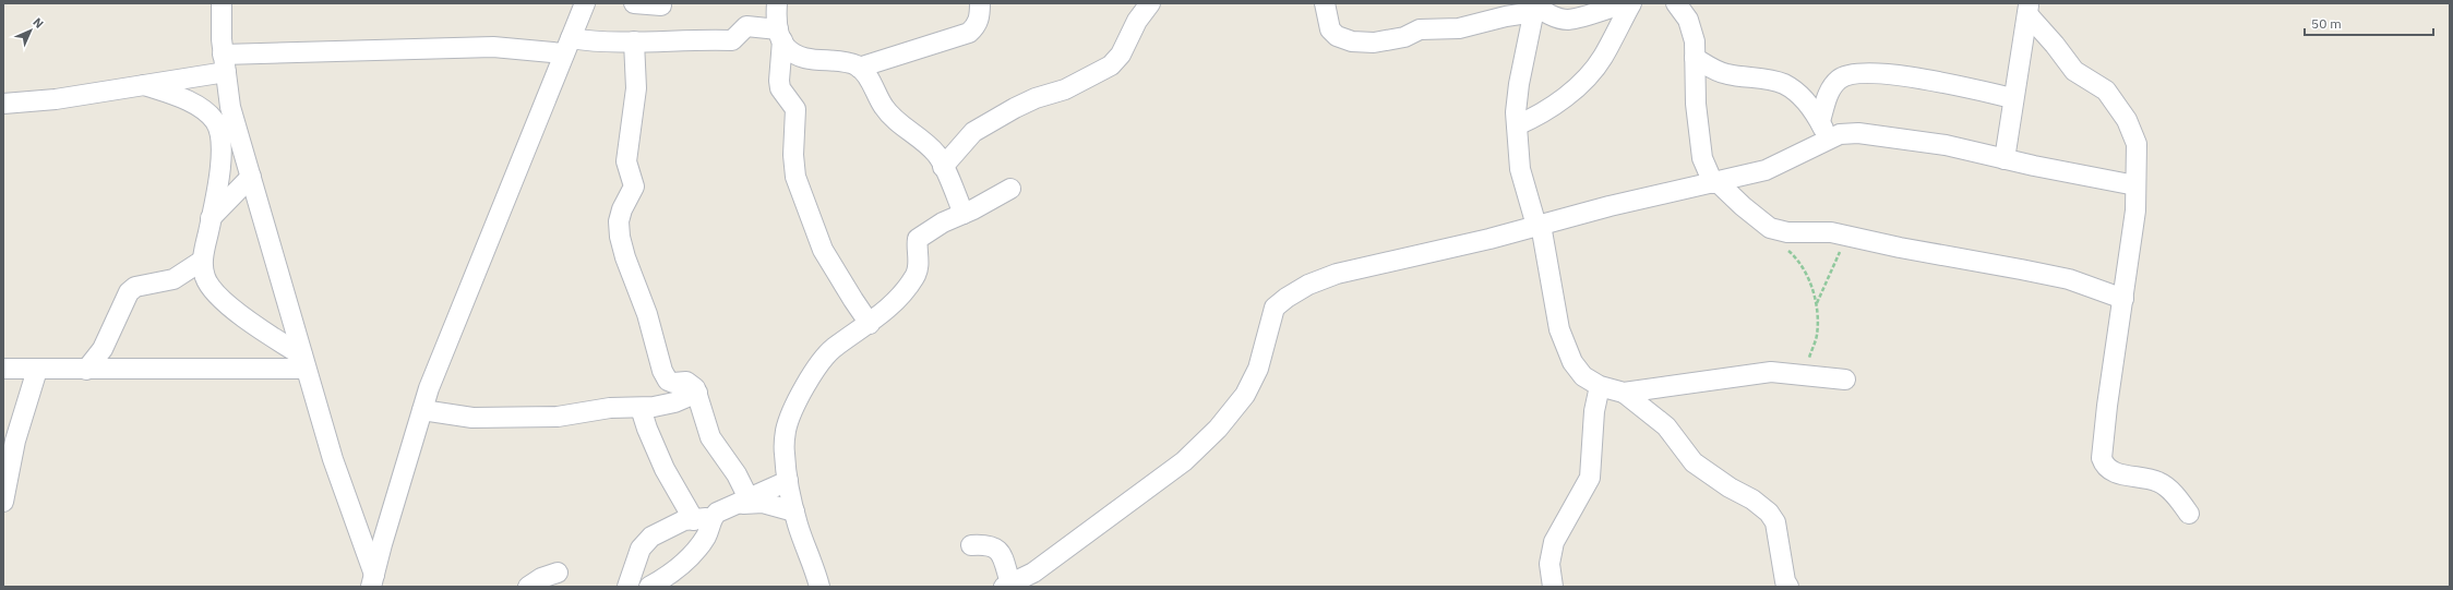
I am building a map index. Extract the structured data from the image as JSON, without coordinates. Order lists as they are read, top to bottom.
{
  "scale_bar": "50 m",
  "north": "top right"
}
